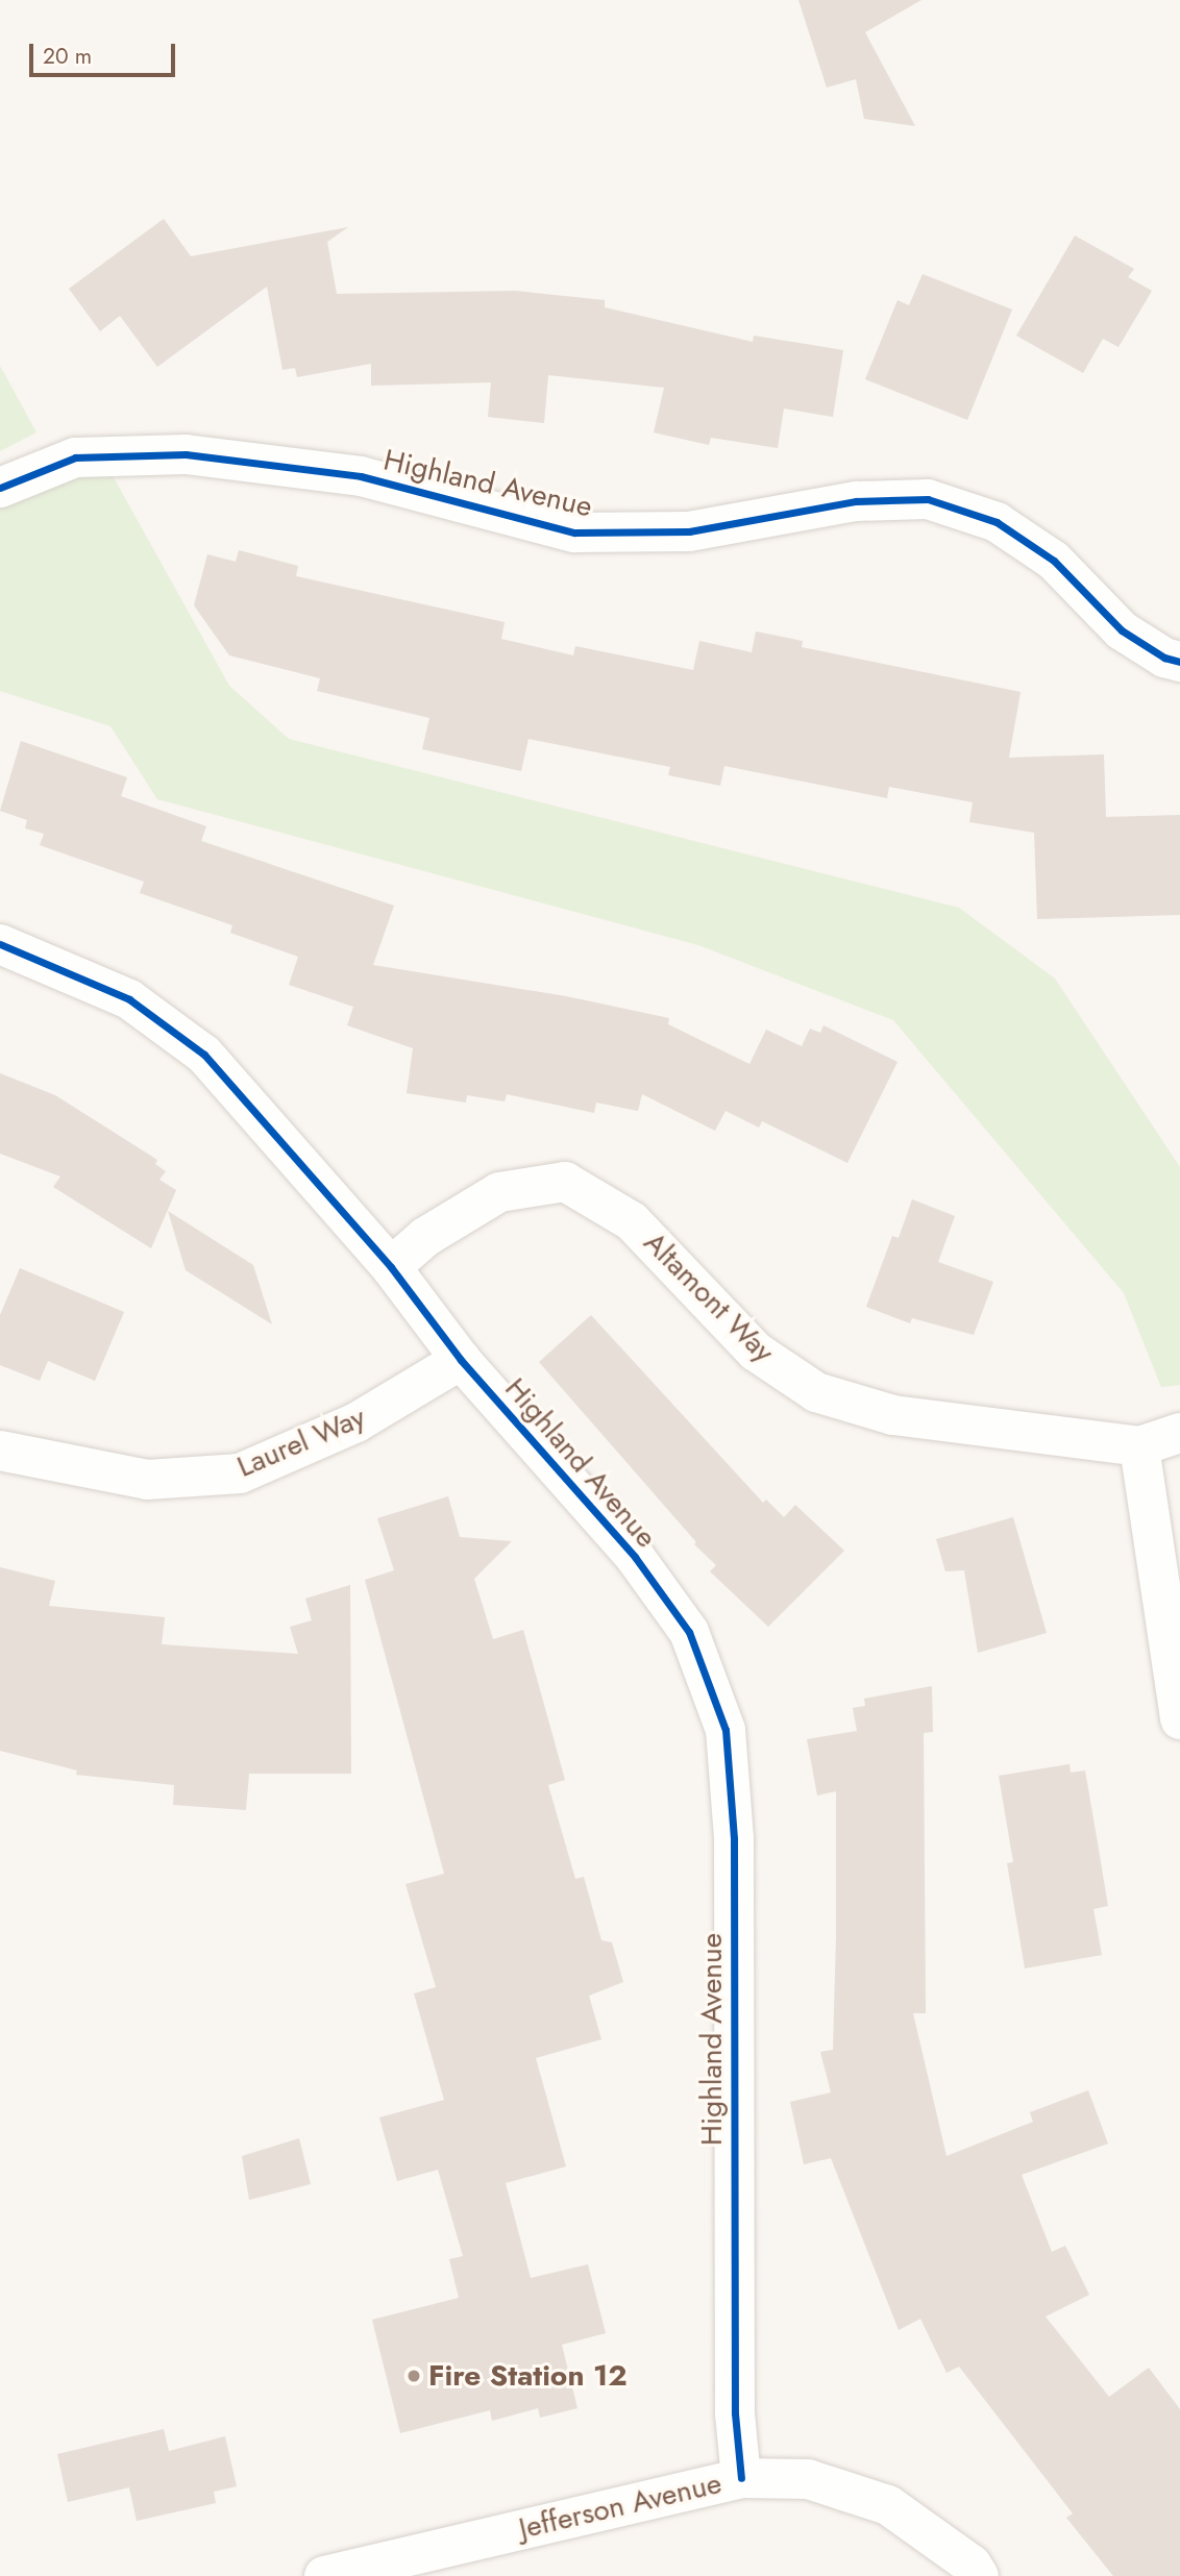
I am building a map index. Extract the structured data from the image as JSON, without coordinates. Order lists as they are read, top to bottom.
{
  "streets": {
    "street": [
      "Highland Avenue",
      "Altamont Way",
      "Laurel Way",
      "Jefferson Avenue"
    ]
  },
  "crossings": [
    ["Highland Avenue", "Altamont Way"],
    ["Highland Avenue", "Laurel Way"],
    ["Highland Avenue", "Jefferson Avenue"]
  ],
  "places": ["Fire Station 12"],
  "scale_bar": "20 m"
}
